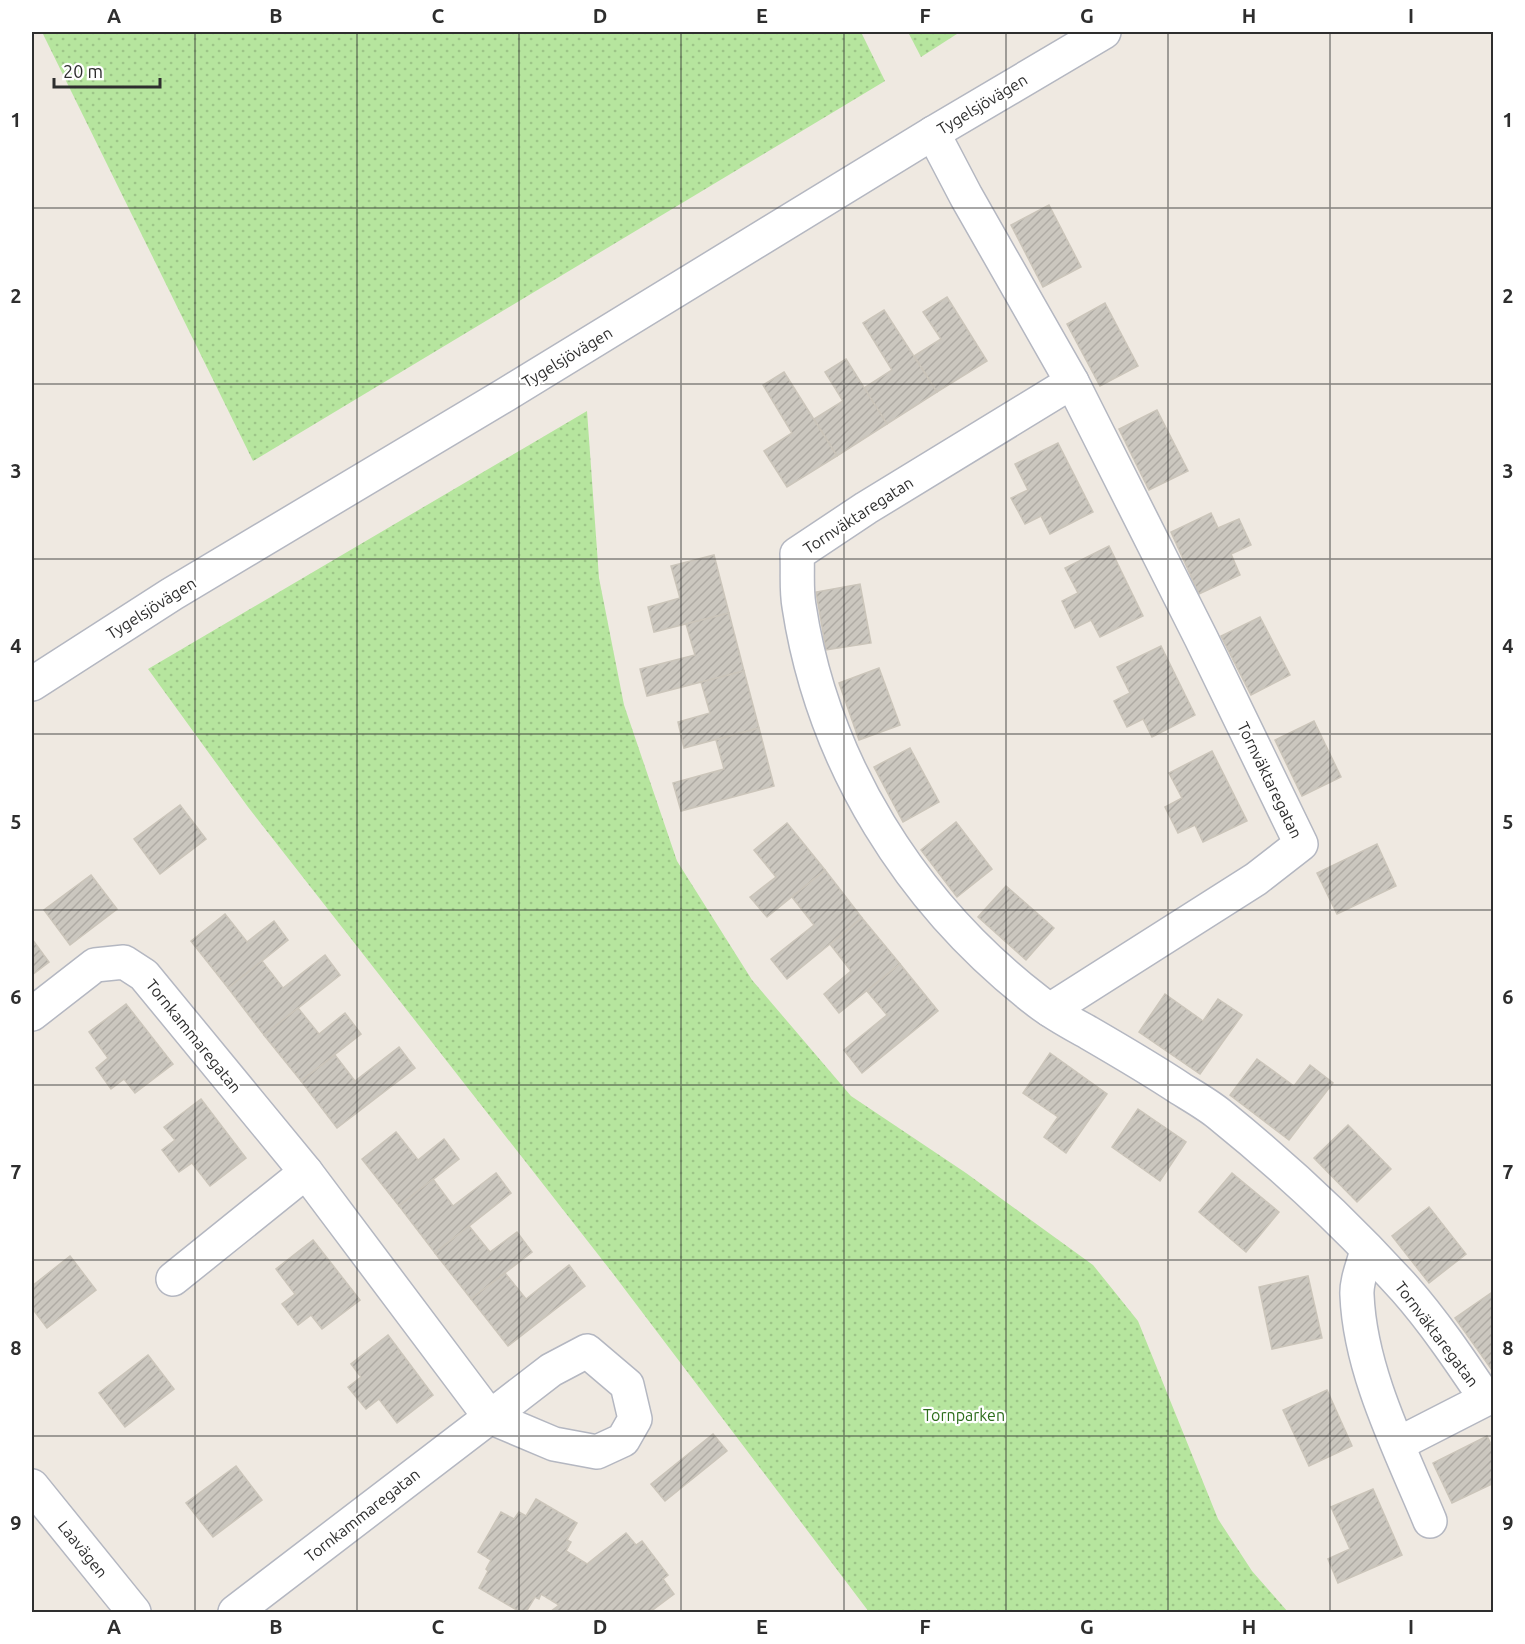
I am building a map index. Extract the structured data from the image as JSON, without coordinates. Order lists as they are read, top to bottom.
{
  "streets": {
    "street": [
      "Tygelsjövägen",
      "Tornväktaregatan",
      "Tornkammaregatan",
      "Laavägen"
    ]
  },
  "crossings": [
    ["Tygelsjövägen", "Tornväktaregatan"]
  ],
  "parks": ["Tornparken"],
  "scale_bar": "20 m",
  "grid": {
    "columns": [
      "A",
      "B",
      "C",
      "D",
      "E",
      "F",
      "G",
      "H",
      "I"
    ],
    "rows": [
      "1",
      "2",
      "3",
      "4",
      "5",
      "6",
      "7",
      "8",
      "9"
    ]
  }
}
